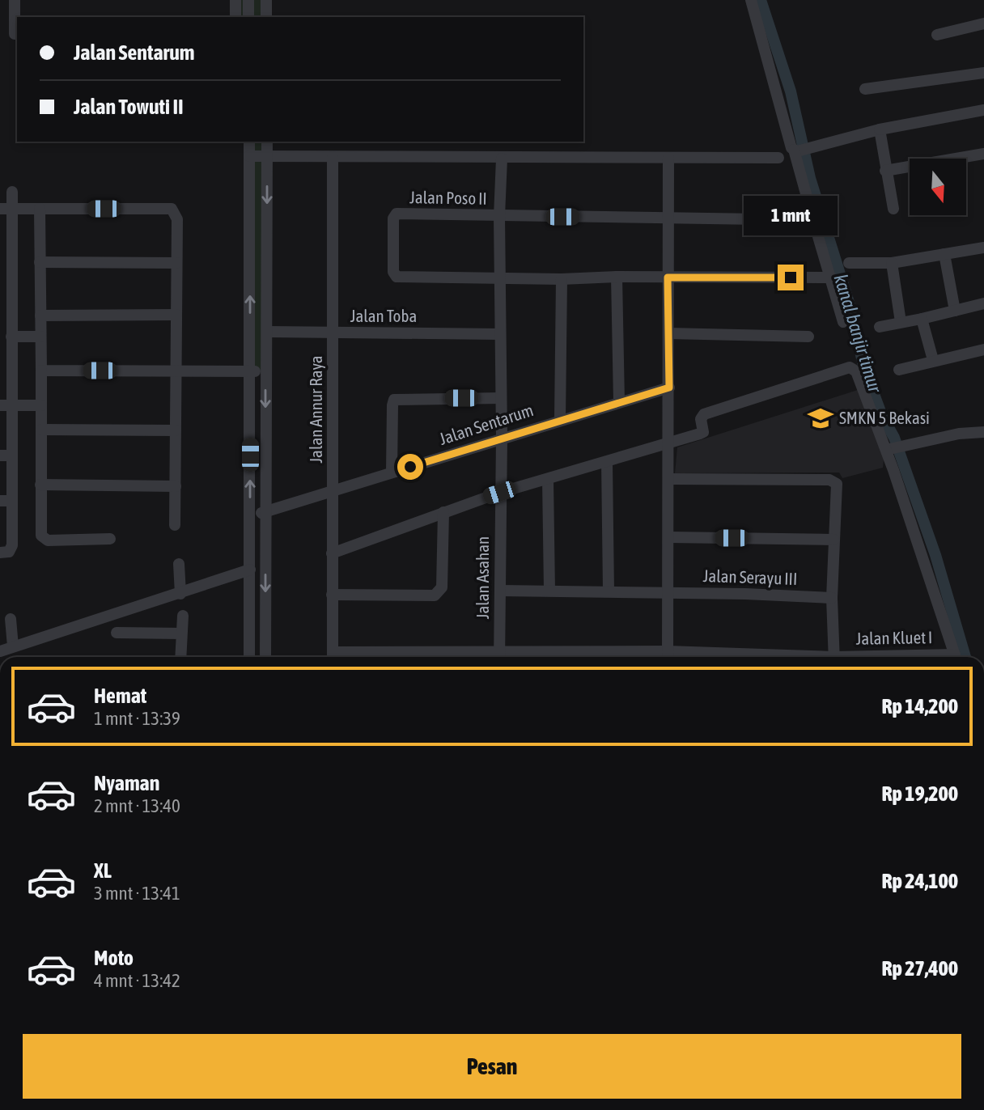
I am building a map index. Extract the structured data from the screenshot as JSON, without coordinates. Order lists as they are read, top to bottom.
{
  "streets": {
    "street": [
      "Jalan Poso II",
      "Jalan Toba",
      "Jalan Annur Raya",
      "Jalan Sentarum",
      "Jalan Asahan",
      "Jalan Serayu III"
    ]
  },
  "crossings": [
    ["Jalan Poso II", "Jalan Asahan"],
    ["Jalan Toba", "Jalan Annur Raya"],
    ["Jalan Toba", "Jalan Asahan"],
    ["Jalan Annur Raya", "Jalan Sentarum"],
    ["Jalan Sentarum", "Jalan Asahan"],
    ["Jalan Asahan", "Jalan Serayu III"]
  ],
  "water": ["kanal banjir timur"],
  "places": {
    "school or university": ["SMKN 5 Bekasi"]
  },
  "north": "bottom",
  "page": {
    "banner": ["Jalan Sentarum", "Jalan Towuti II"],
    "bubble": "1 mnt",
    "list": [
      {
        "name": "Hemat",
        "note": "1 mnt · 13:39",
        "value": "Rp 14,200"
      },
      {
        "name": "Nyaman",
        "note": "2 mnt · 13:40",
        "value": "Rp 19,200"
      },
      {
        "name": "XL",
        "note": "3 mnt · 13:41",
        "value": "Rp 24,100"
      },
      {
        "name": "Moto",
        "note": "4 mnt · 13:42",
        "value": "Rp 27,400"
      }
    ],
    "buttons": "Pesan"
  }
}
